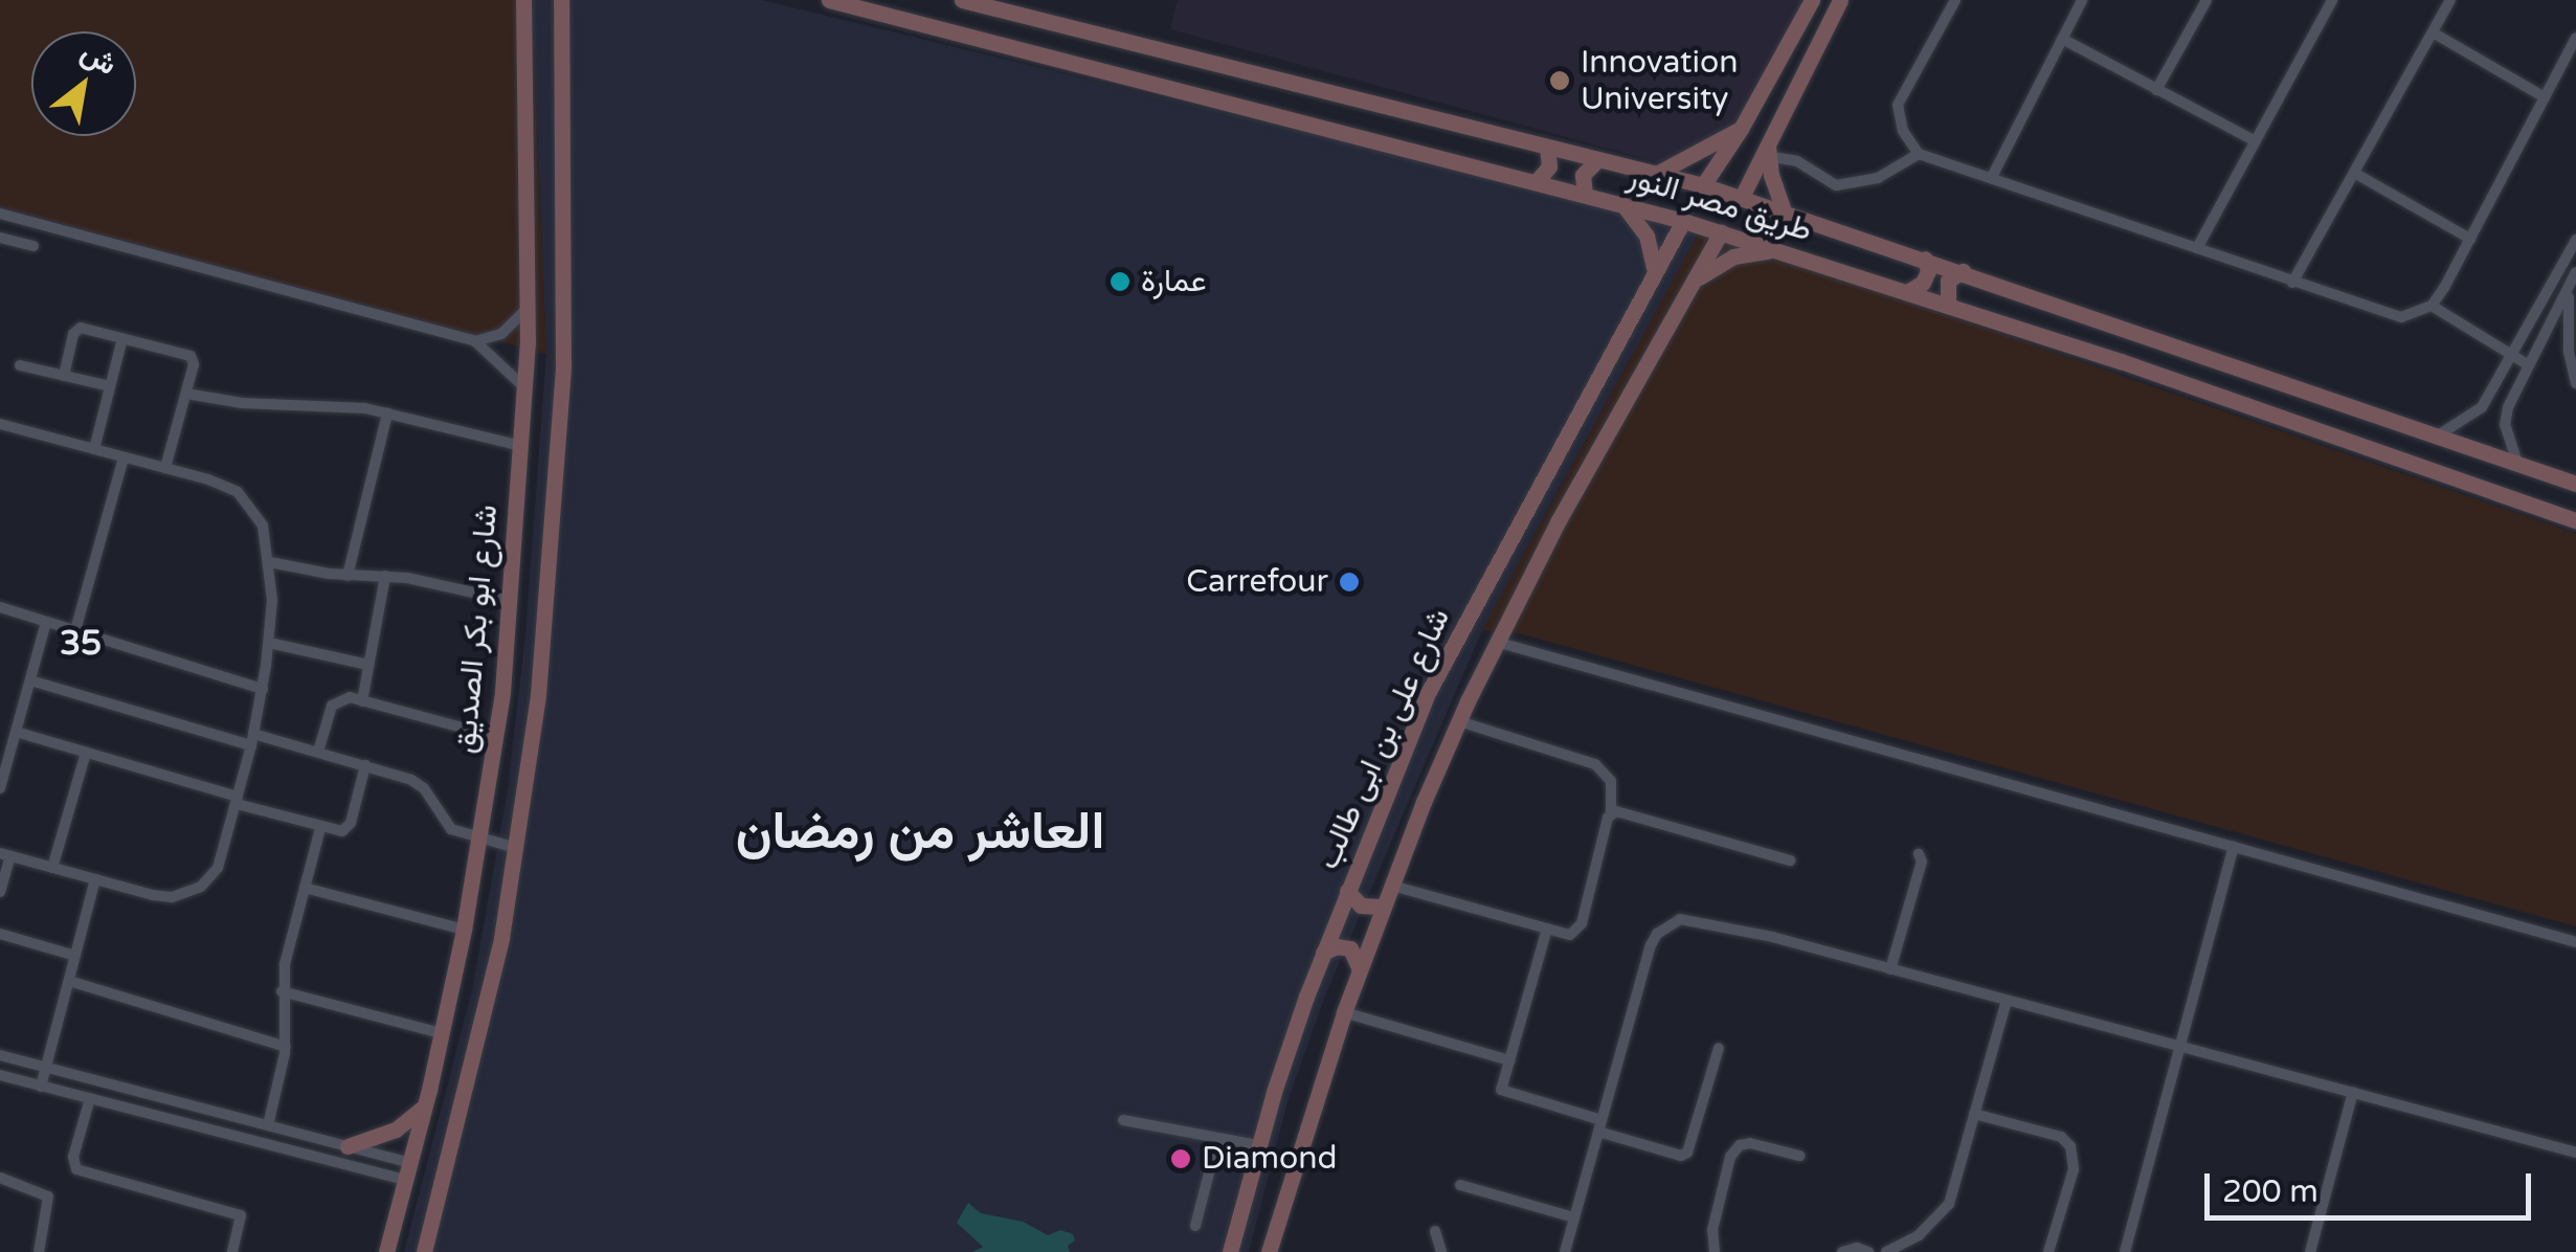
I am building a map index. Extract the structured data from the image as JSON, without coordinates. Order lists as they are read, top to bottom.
{
  "streets": {
    "street": ["طريق مصر النور", "شارع ابو بكر الصديق", "شارع على بن ابى طالب"]
  },
  "crossings": [
    ["طريق مصر النور", "شارع على بن ابى طالب"]
  ],
  "districts": ["35", "العاشر من رمضان"],
  "places": [
    "Innovation University",
    "عمارة",
    "Carrefour",
    "Diamond"
  ],
  "scale_bar": "200 m",
  "north": "top right"
}
